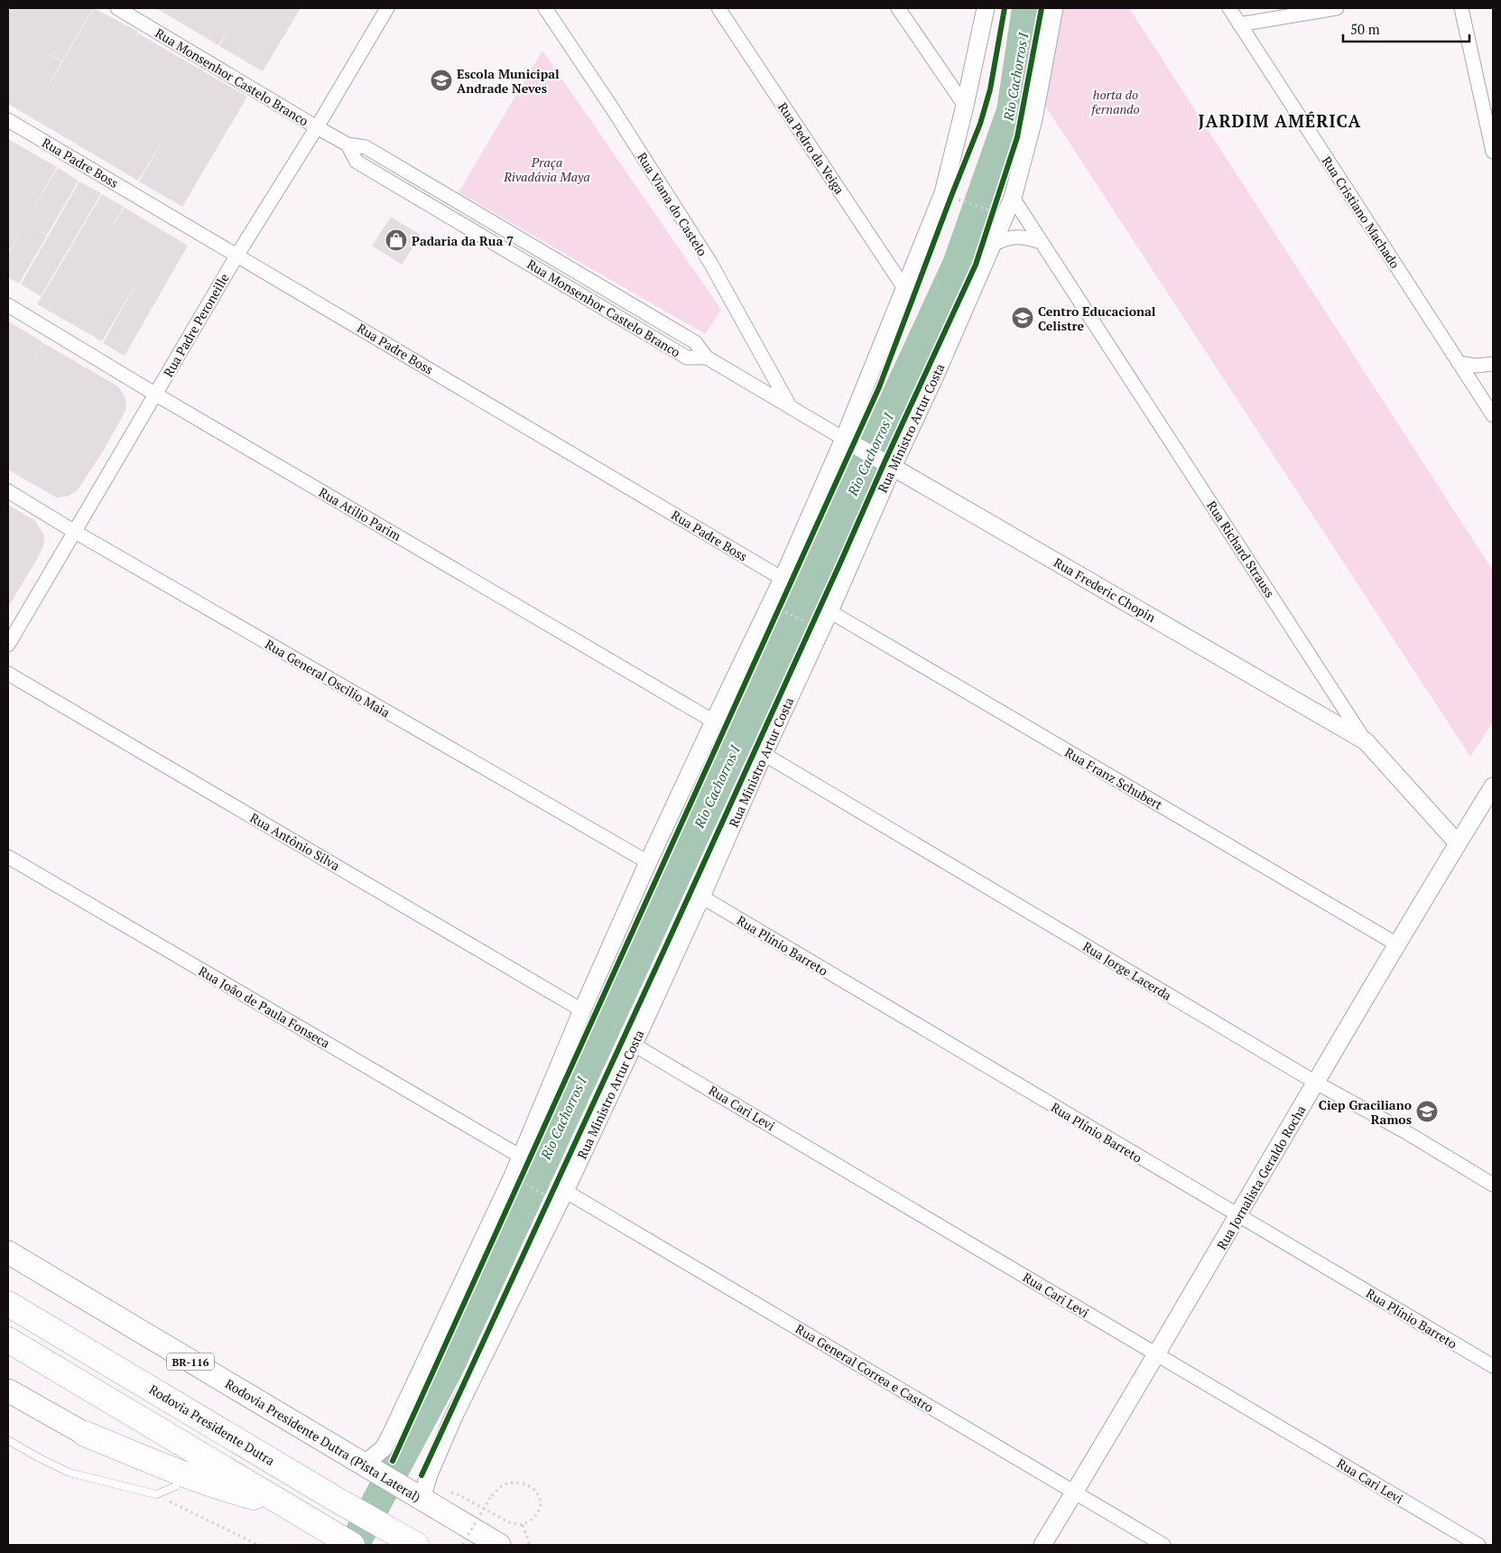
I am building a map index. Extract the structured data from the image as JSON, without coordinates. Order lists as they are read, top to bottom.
{
  "streets": {
    "highway": ["BR-116", "Rodovia Presidente Dutra", "Rodovia Presidente Dutra (Pista Lateral)"],
    "street": [
      "Rua Monsenhor Castelo Branco",
      "Rua Pedro da Veiga",
      "Rua Padre Boss",
      "Rua Viana do Castelo",
      "Rua Cristiano Machado",
      "Rua Padre Peroneille",
      "Rua Ministro Artur Costa",
      "Rua Atilio Parim",
      "Rua Richard Strauss",
      "Rua Frederic Chopin",
      "Rua General Oscilio Maia",
      "Rua Franz Schubert",
      "Rua Antônio Silva",
      "Rua Plínio Barreto",
      "Rua Jorge Lacerda",
      "Rua João de Paula Fonseca",
      "Rua Cari Levi",
      "Rua Jornalista Geraldo Rocha",
      "Rua General Correa e Castro"
    ]
  },
  "crossings": [
    ["Rua Monsenhor Castelo Branco", "Rua Viana do Castelo"],
    ["Rua Monsenhor Castelo Branco", "Rua Padre Peroneille"],
    ["Rua Monsenhor Castelo Branco", "Rua Frederic Chopin"],
    ["Rua Padre Boss", "Rua Padre Peroneille"],
    ["Rua Padre Peroneille", "Rua Atilio Parim"],
    ["Rua Padre Peroneille", "Rua General Oscilio Maia"],
    ["Rua Ministro Artur Costa", "Rua Richard Strauss"],
    ["Rua Ministro Artur Costa", "Rua Frederic Chopin"],
    ["Rua Ministro Artur Costa", "Rua Franz Schubert"],
    ["Rua Ministro Artur Costa", "Rua Plínio Barreto"],
    ["Rua Ministro Artur Costa", "Rua Jorge Lacerda"],
    ["Rua Ministro Artur Costa", "Rua Cari Levi"],
    ["Rua Ministro Artur Costa", "Rua General Correa e Castro"],
    ["Rua Ministro Artur Costa", "Rodovia Presidente Dutra (Pista Lateral)"],
    ["Rua Richard Strauss", "Rua Frederic Chopin"],
    ["Rua Richard Strauss", "Rua Jornalista Geraldo Rocha"],
    ["Rua Franz Schubert", "Rua Jornalista Geraldo Rocha"],
    ["Rua Plínio Barreto", "Rua Jornalista Geraldo Rocha"],
    ["Rua Jorge Lacerda", "Rua Jornalista Geraldo Rocha"],
    ["Rua Cari Levi", "Rua Jornalista Geraldo Rocha"],
    ["Rua Jornalista Geraldo Rocha", "Rua General Correa e Castro"]
  ],
  "districts": ["JARDIM AMÉRICA"],
  "water": ["Rio Cachorros I"],
  "parks": ["horta do fernando", "Praça Rivadávia Maya"],
  "places": {
    "school or university": ["Escola Municipal Andrade Neves", "Centro Educacional Celistre", "Ciep Graciliano Ramos"],
    "shop": ["Padaria da Rua 7"]
  },
  "scale_bar": "50 m"
}
